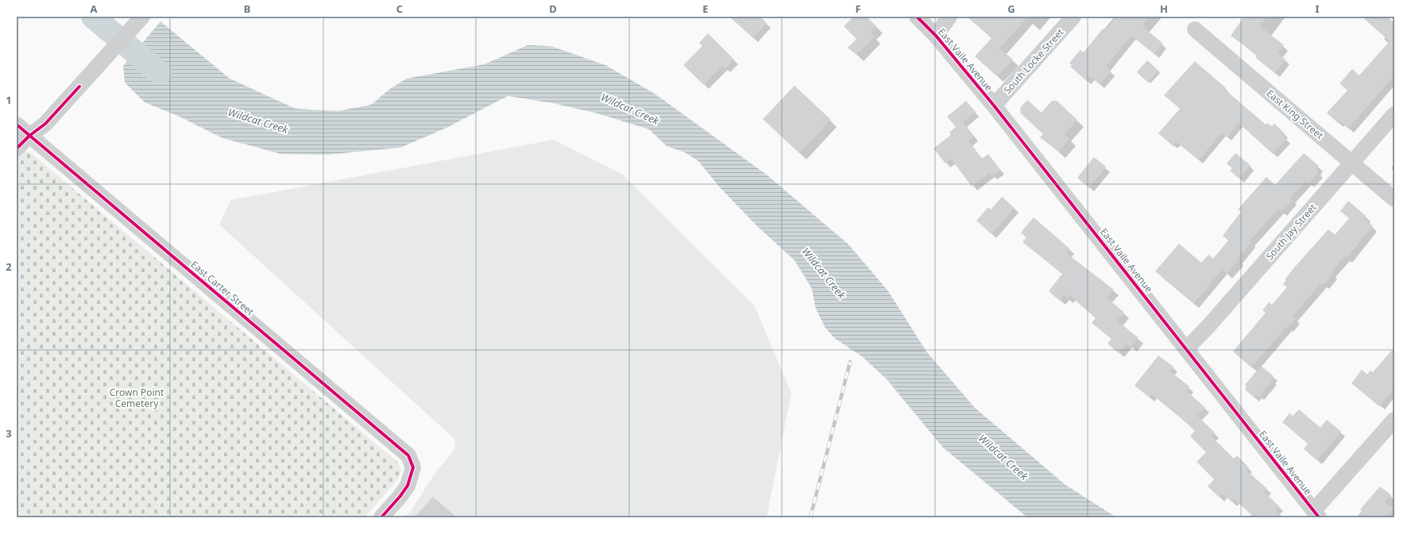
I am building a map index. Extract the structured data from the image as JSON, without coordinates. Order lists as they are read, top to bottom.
{
  "streets": {
    "street": [
      "East Vaile Avenue",
      "South Locke Street",
      "East King Street",
      "South Jay Street",
      "East Carter Street"
    ]
  },
  "crossings": [
    ["East Vaile Avenue", "South Locke Street"],
    ["East Vaile Avenue", "South Jay Street"],
    ["East King Street", "South Jay Street"]
  ],
  "water": ["Wildcat Creek"],
  "parks": ["Crown Point Cemetery"],
  "grid": {
    "columns": [
      "A",
      "B",
      "C",
      "D",
      "E",
      "F",
      "G",
      "H",
      "I"
    ],
    "rows": ["1", "2", "3"]
  }
}
